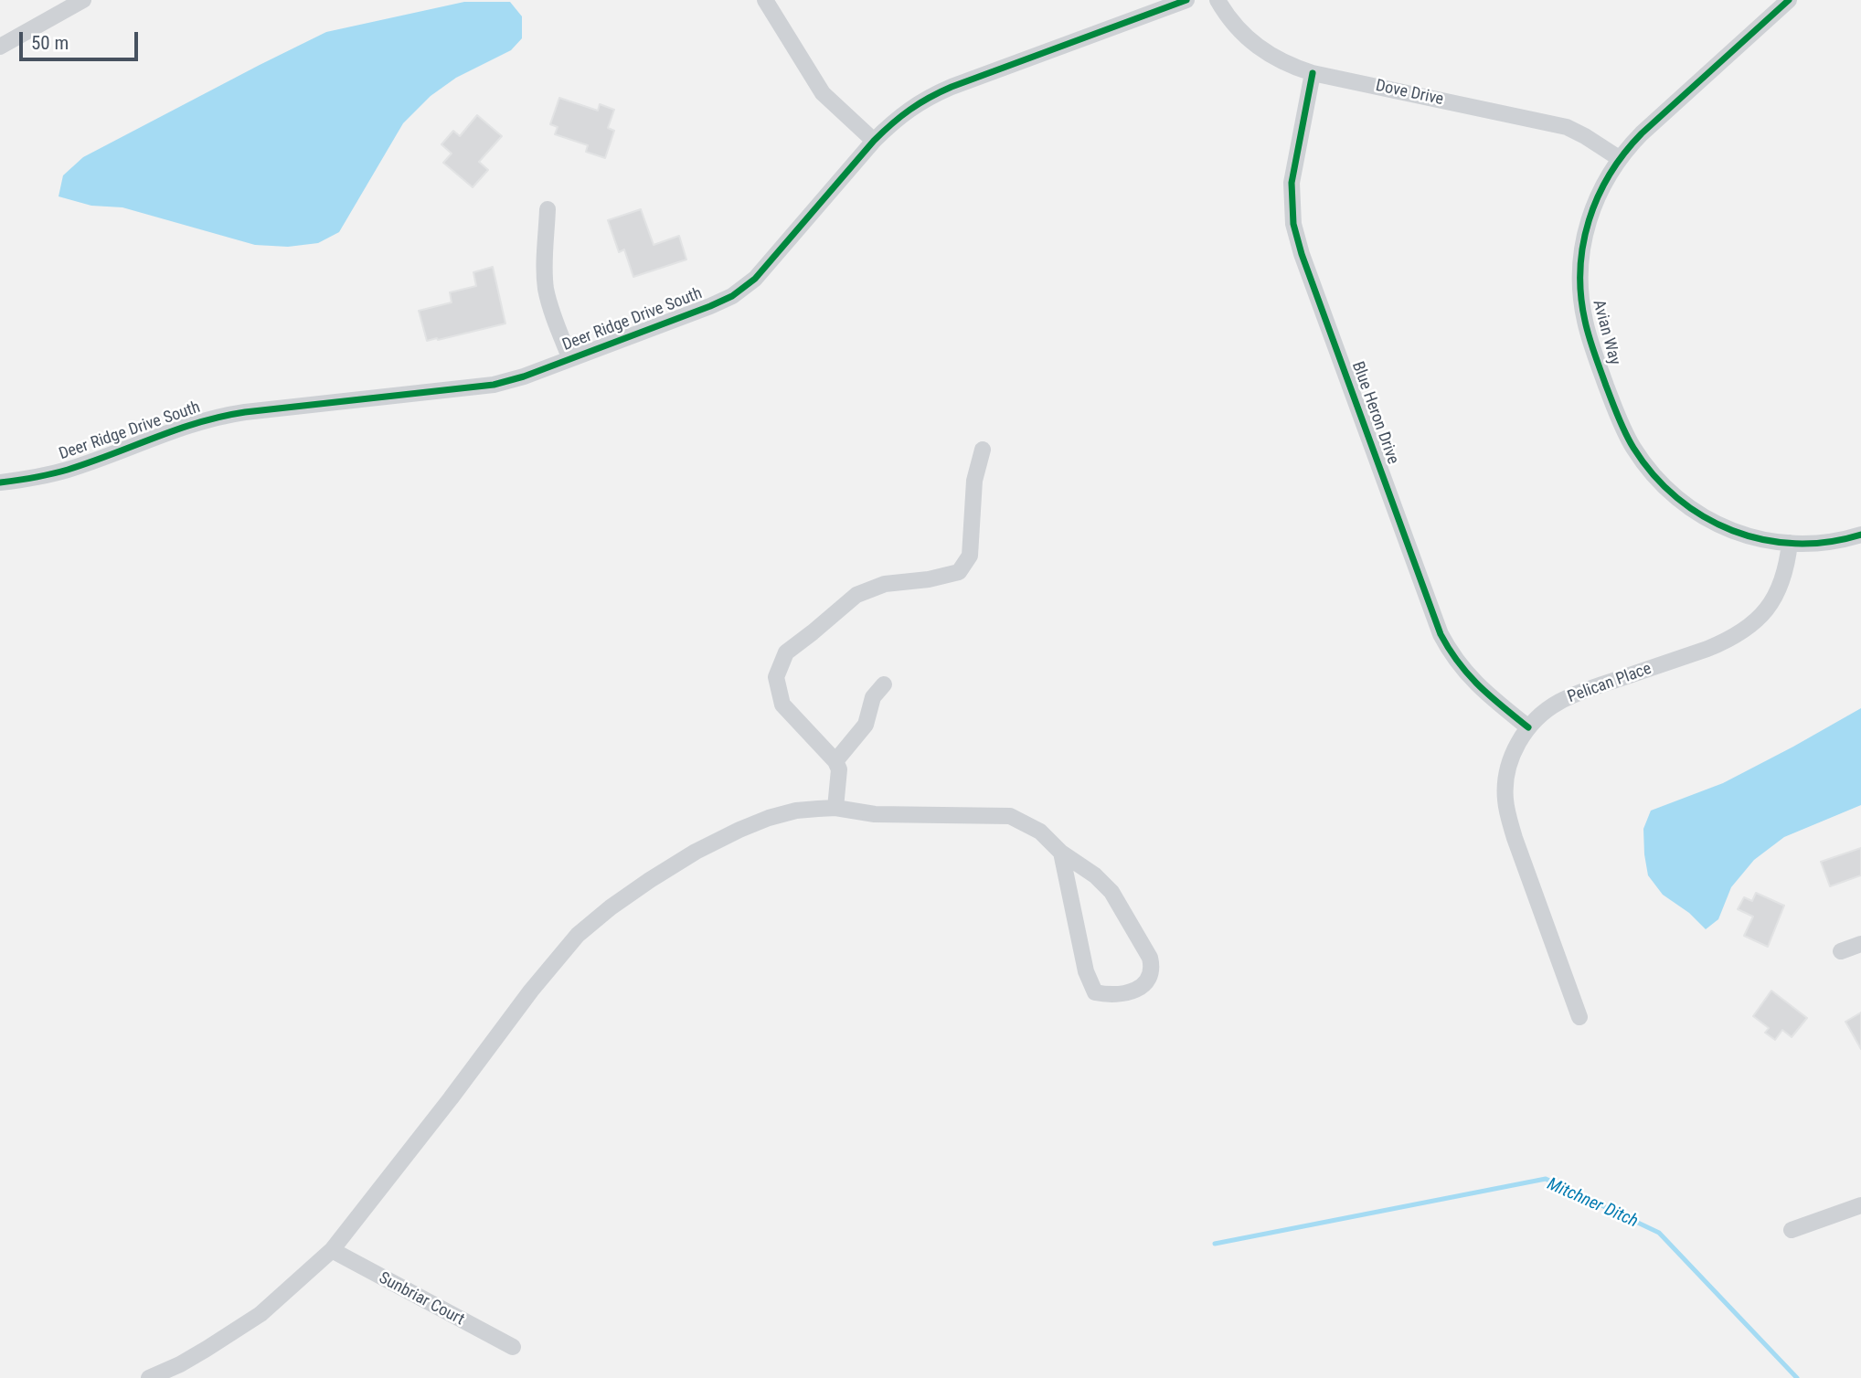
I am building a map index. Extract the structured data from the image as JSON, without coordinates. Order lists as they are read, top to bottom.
{
  "streets": {
    "street": [
      "Dove Drive",
      "Deer Ridge Drive South",
      "Avian Way",
      "Blue Heron Drive",
      "Pelican Place",
      "Sunbriar Court"
    ]
  },
  "crossings": [
    ["Dove Drive", "Avian Way"],
    ["Dove Drive", "Blue Heron Drive"],
    ["Avian Way", "Pelican Place"],
    ["Blue Heron Drive", "Pelican Place"]
  ],
  "water": ["Mitchner Ditch"],
  "scale_bar": "50 m"
}
